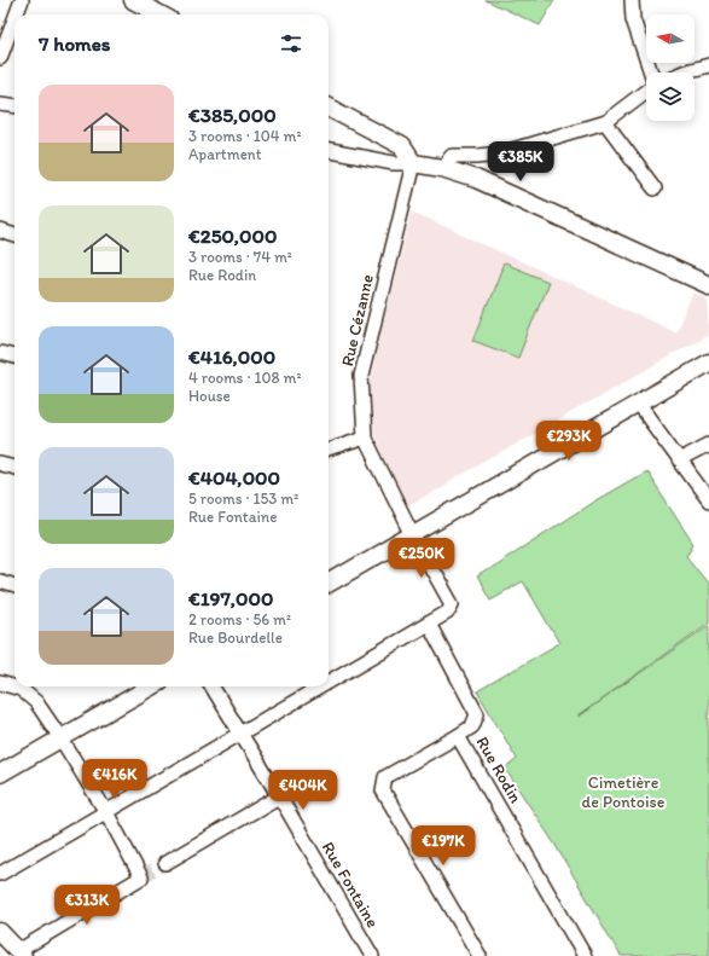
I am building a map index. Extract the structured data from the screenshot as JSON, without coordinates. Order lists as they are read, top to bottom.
{
  "streets": {
    "street": ["Rue Cézanne", "Rue Rodin", "Rue Fontaine"]
  },
  "parks": ["Cimetière de Pontoise"],
  "north": "left",
  "page": {
    "heading": "7 homes",
    "list": [
      {
        "name": "€385,000",
        "note": "3 rooms · 104 m² · Apartment"
      },
      {
        "name": "€250,000",
        "note": "3 rooms · 74 m² · Rue Rodin"
      },
      {
        "name": "€416,000",
        "note": "4 rooms · 108 m² · House"
      },
      {
        "name": "€404,000",
        "note": "5 rooms · 153 m² · Rue Fontaine"
      },
      {
        "name": "€197,000",
        "note": "2 rooms · 56 m² · Rue Bourdelle"
      }
    ],
    "price": [
      "€385K",
      "€293K",
      "€250K",
      "€416K",
      "€404K",
      "€197K",
      "€313K"
    ]
  }
}
